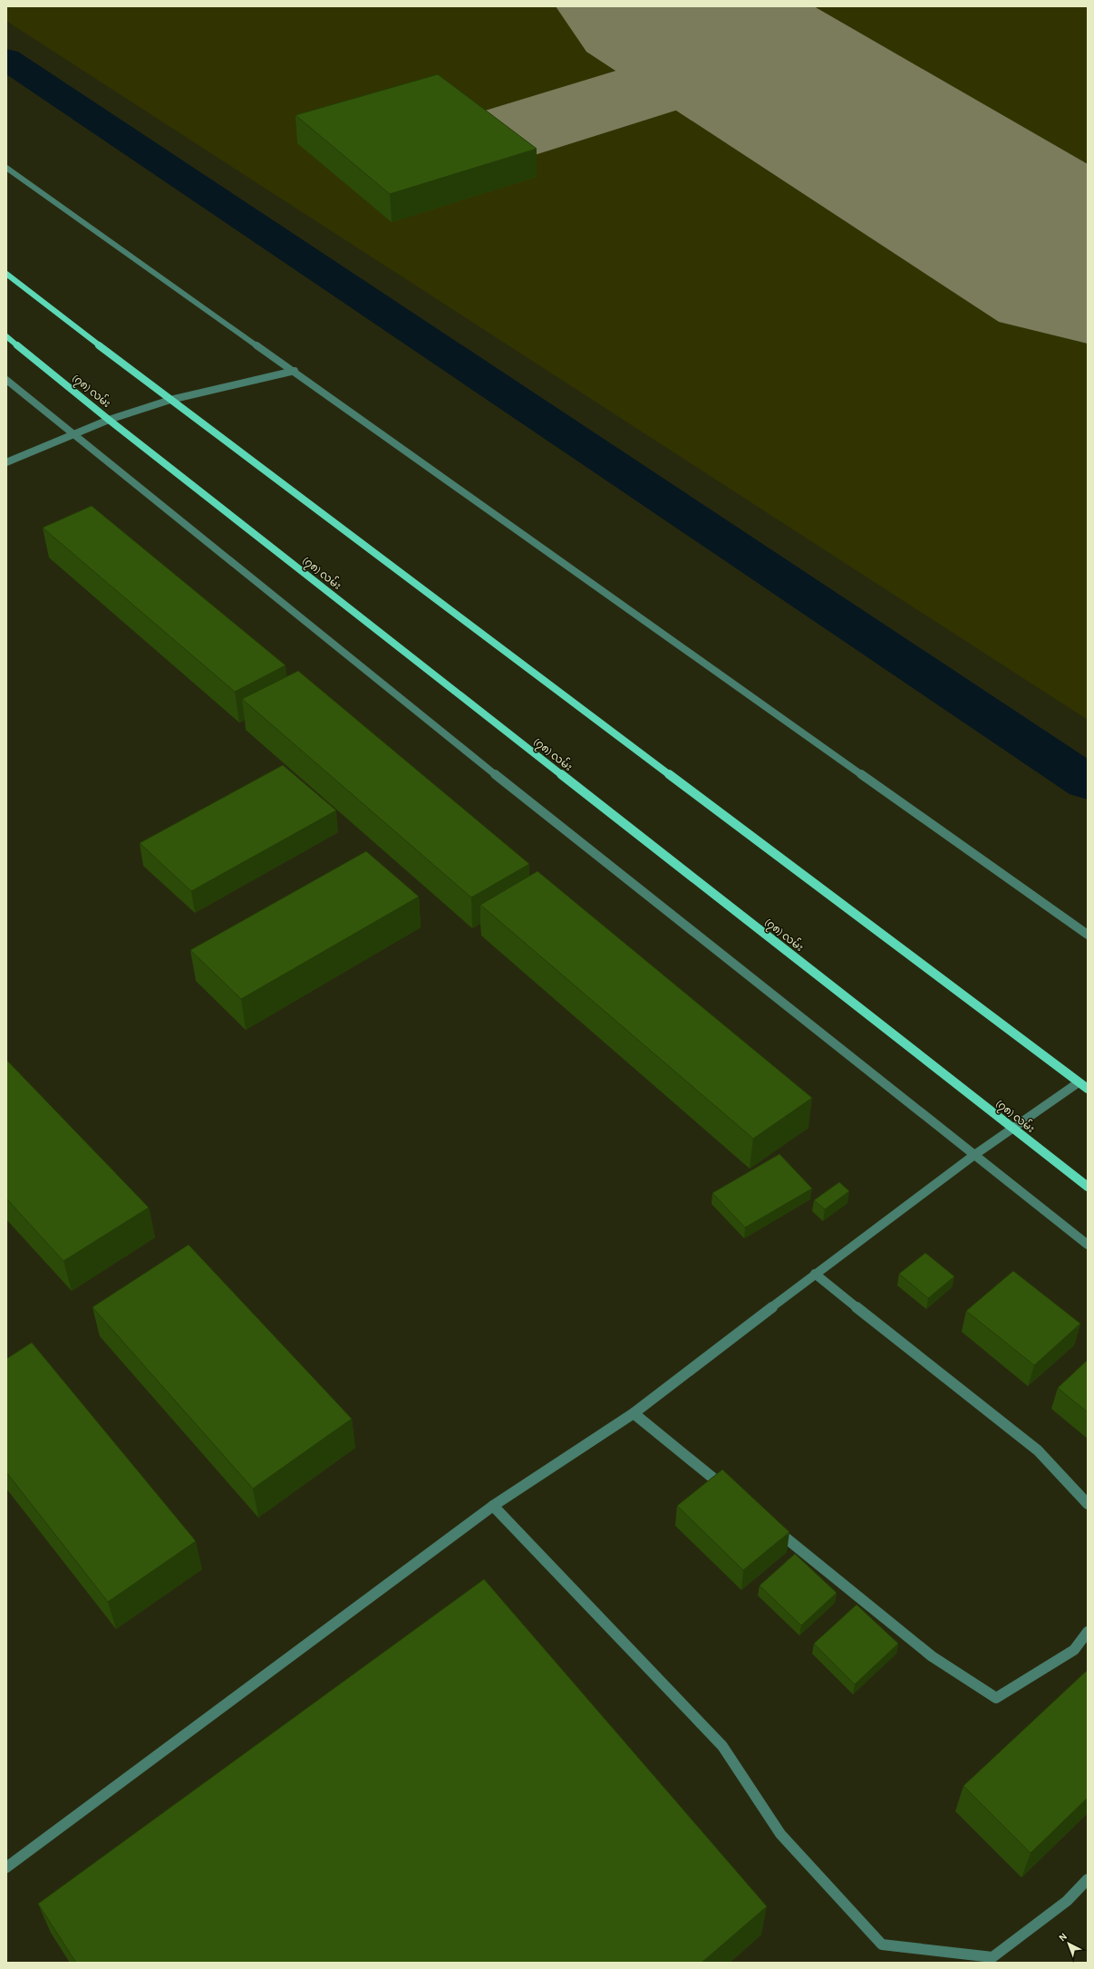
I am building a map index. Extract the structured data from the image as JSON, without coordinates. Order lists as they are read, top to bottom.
{
  "streets": {
    "main road": ["(၇၈) လမ်း"]
  },
  "north": "top left"
}
